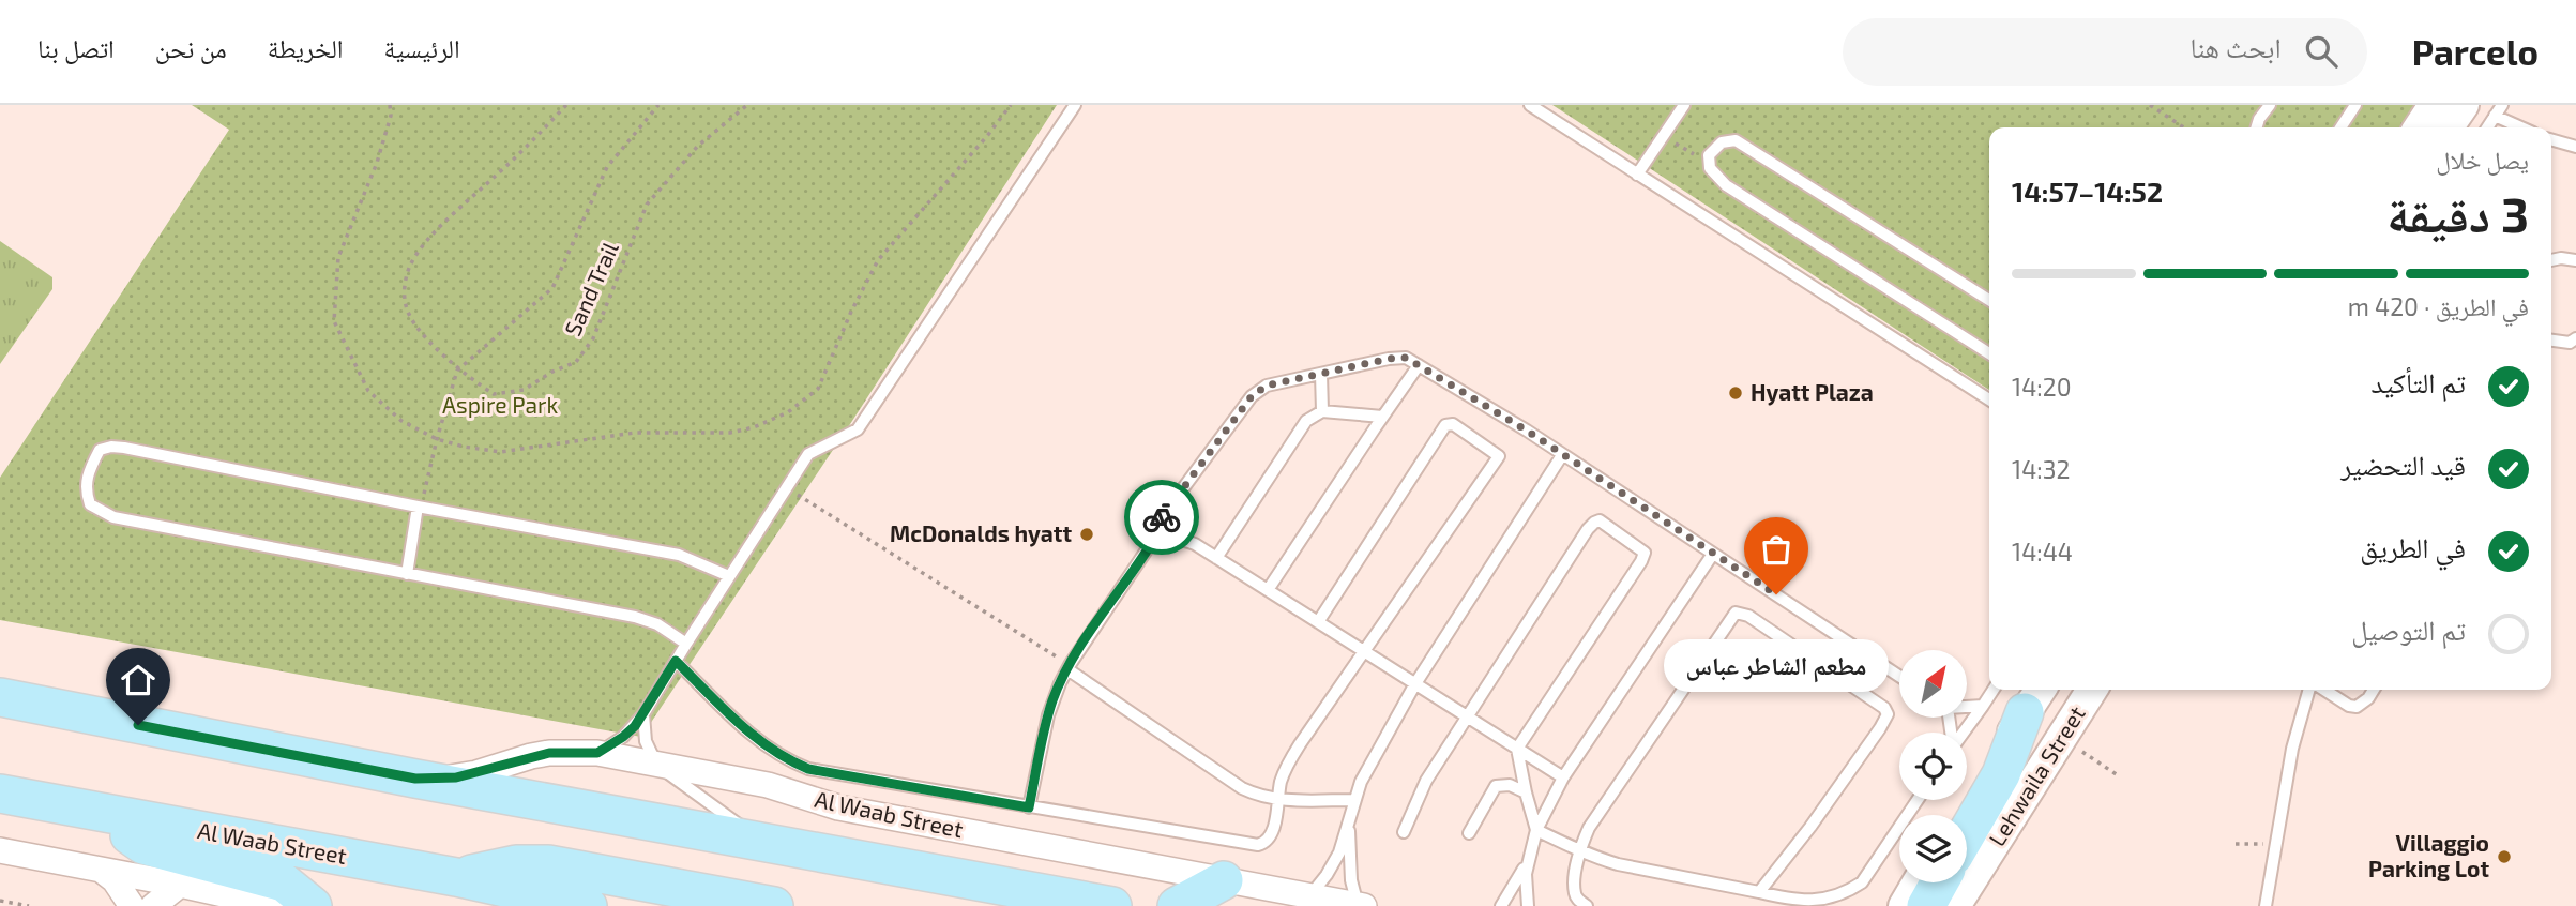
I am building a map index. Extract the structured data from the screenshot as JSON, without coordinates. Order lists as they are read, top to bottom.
{
  "streets": {
    "main road": ["Al Waab Street"],
    "street": ["Lehwaila Street"],
    "path": ["Sand Trail"]
  },
  "parks": ["Aspire Park"],
  "places": [
    "Hyatt Plaza",
    "McDonalds hyatt",
    "مطعم الشاطر عباس",
    "Villaggio Parking Lot"
  ],
  "north": "top right",
  "page": {
    "header": "Parcelo",
    "search": "ابحث هنا",
    "nav": [
      "الرئيسية",
      "الخريطة",
      "من نحن",
      "اتصل بنا"
    ],
    "heading": ["3 دقيقة", "يصل خلال", "14:52–14:57"],
    "bar": "في الطريق · 420 m",
    "list": [
      ["تم التأكيد", "14:20"],
      ["قيد التحضير", "14:32"],
      ["في الطريق", "14:44"],
      "تم التوصيل"
    ],
    "bubble": "مطعم الشاطر عباس"
  }
}
